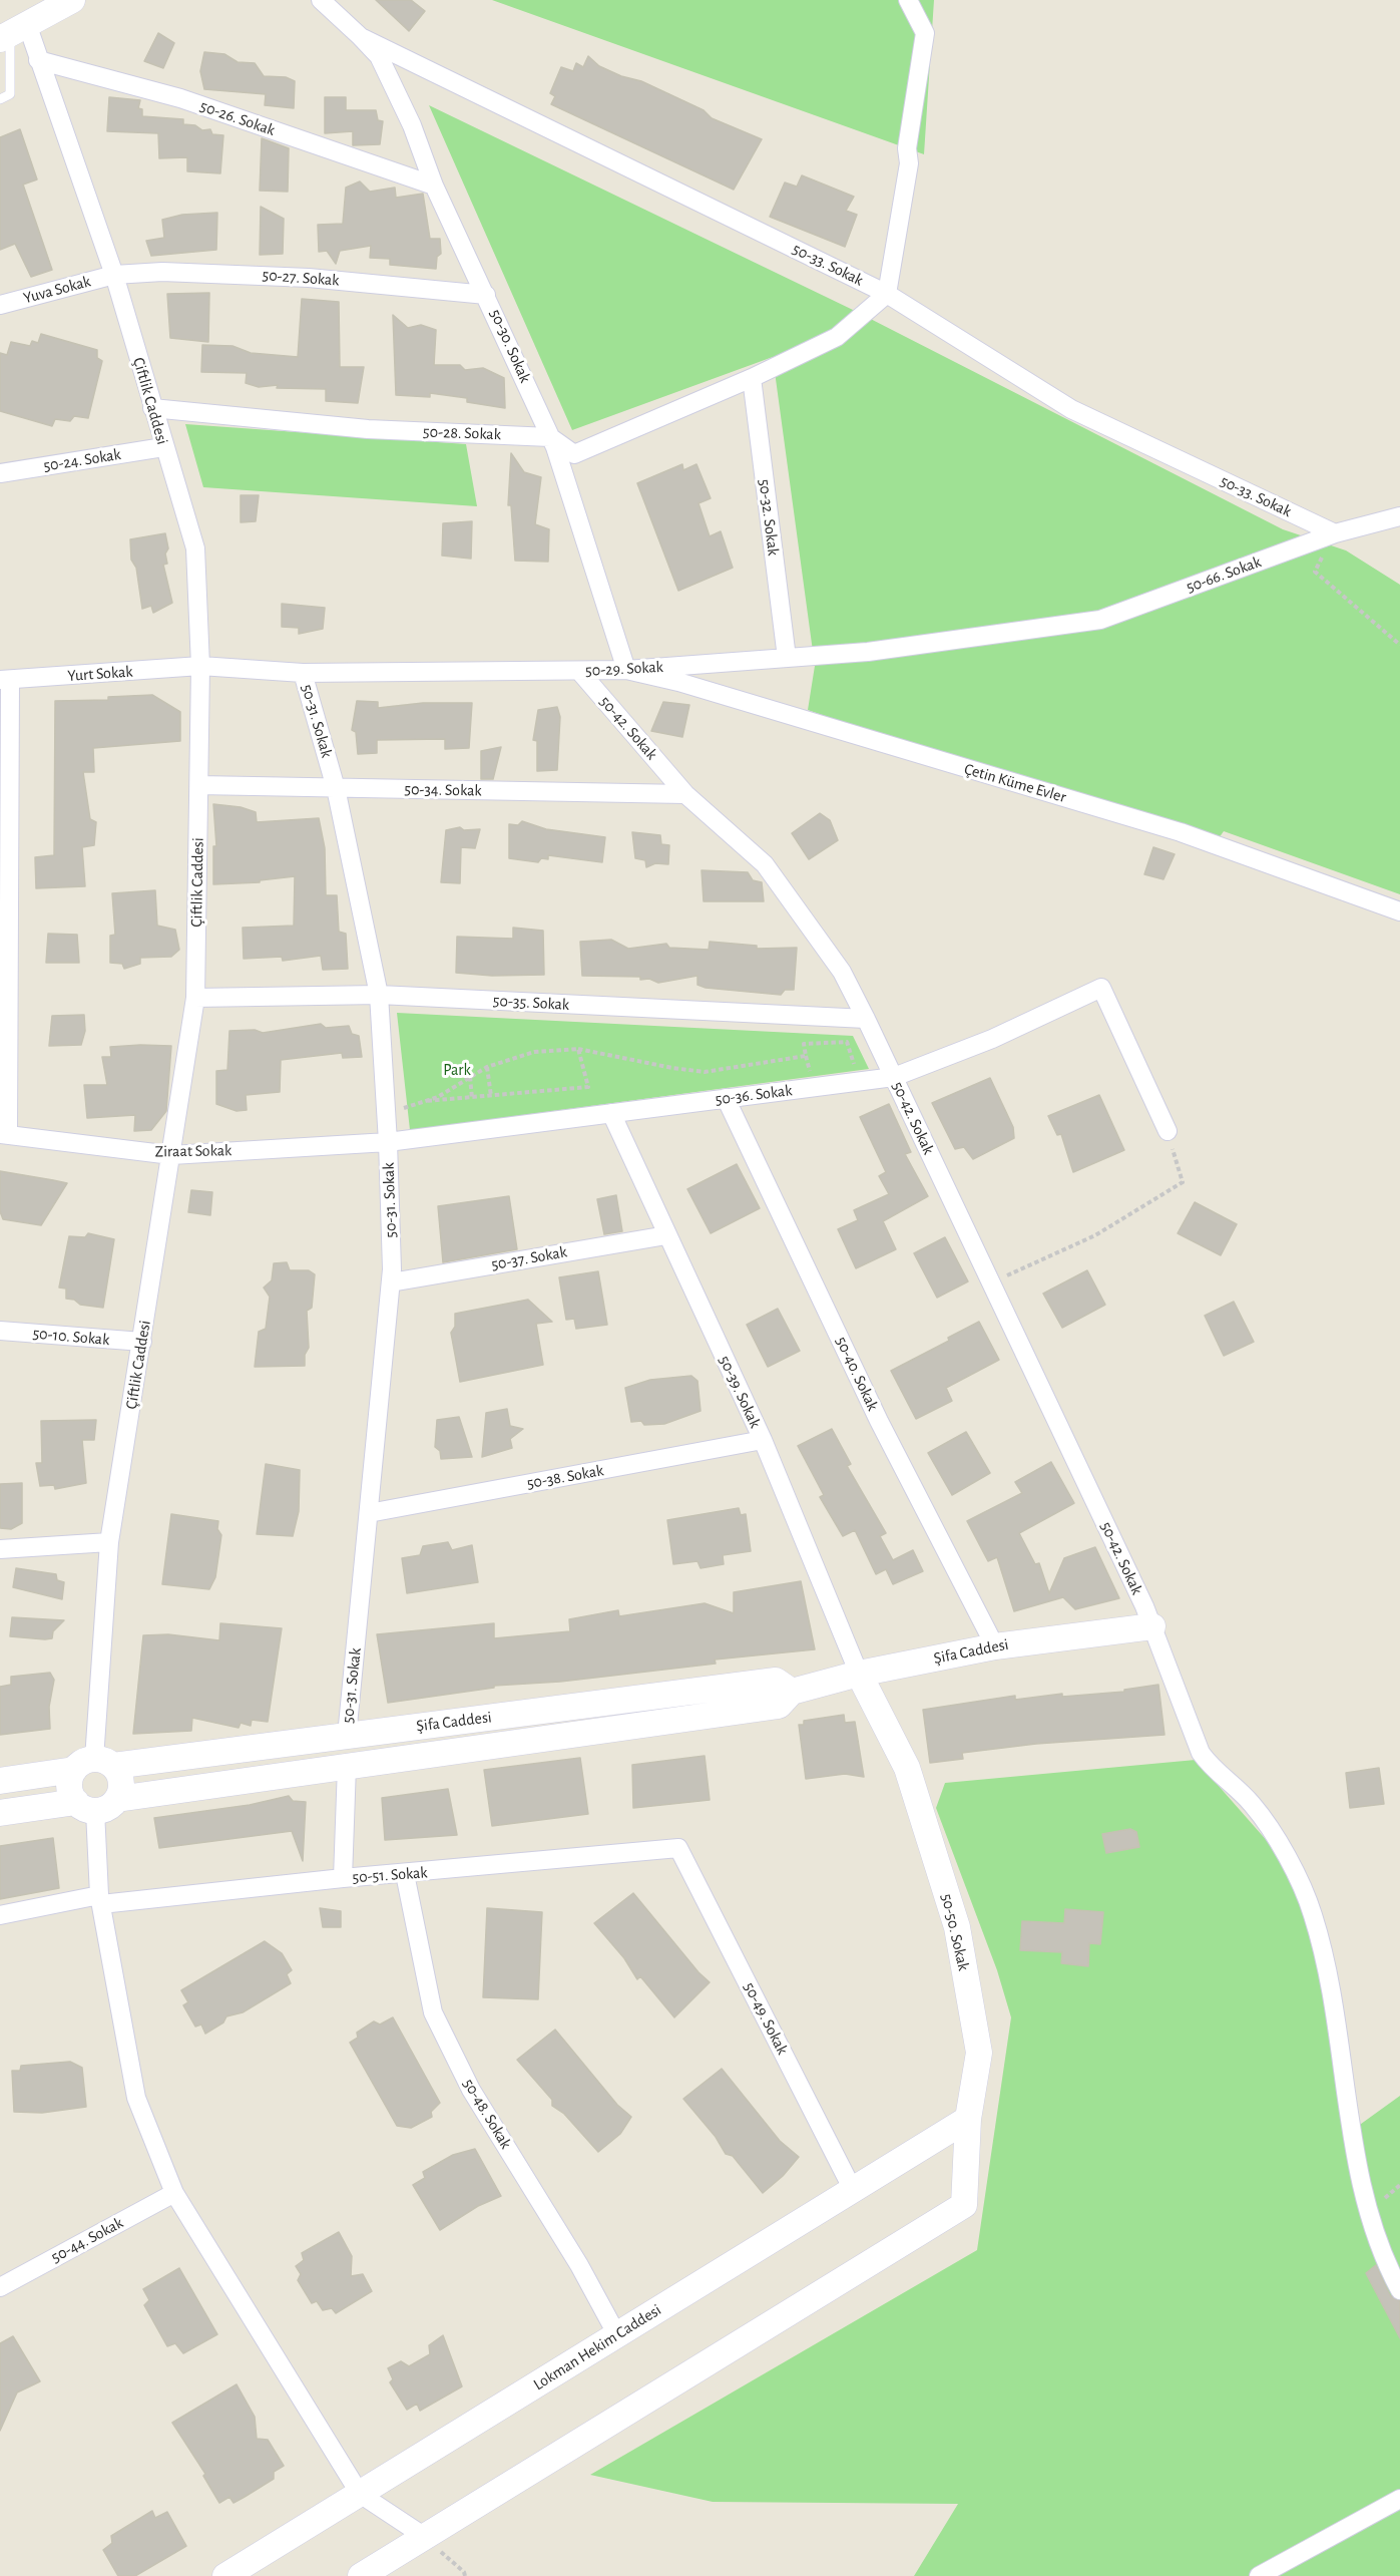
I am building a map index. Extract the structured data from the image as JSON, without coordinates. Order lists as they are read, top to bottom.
{
  "streets": {
    "street": [
      "50-26. Sokak",
      "50-33. Sokak",
      "50-27. Sokak",
      "Yuva Sokak",
      "50-30. Sokak",
      "Çiftlik Caddesi",
      "50-28. Sokak",
      "50-24. Sokak",
      "50-32. Sokak",
      "50-66. Sokak",
      "50-29. Sokak",
      "Yurt Sokak",
      "50-31. Sokak",
      "50-42. Sokak",
      "Çetin Küme Evler",
      "50-34. Sokak",
      "50-35. Sokak",
      "50-36. Sokak",
      "Ziraat Sokak",
      "50-37. Sokak",
      "50-10. Sokak",
      "50-40. Sokak",
      "50-39. Sokak",
      "50-38. Sokak",
      "Şifa Caddesi",
      "50-51. Sokak",
      "50-50. Sokak",
      "50-49. Sokak",
      "50-48. Sokak",
      "50-44. Sokak",
      "Lokman Hekim Caddesi"
    ]
  },
  "crossings": [
    ["50-26. Sokak", "50-30. Sokak"],
    ["50-26. Sokak", "Çiftlik Caddesi"],
    ["50-33. Sokak", "50-30. Sokak"],
    ["50-33. Sokak", "50-66. Sokak"],
    ["50-27. Sokak", "Yuva Sokak"],
    ["50-27. Sokak", "50-30. Sokak"],
    ["50-27. Sokak", "Çiftlik Caddesi"],
    ["Yuva Sokak", "Çiftlik Caddesi"],
    ["50-30. Sokak", "50-28. Sokak"],
    ["50-30. Sokak", "50-29. Sokak"],
    ["50-30. Sokak", "Çetin Küme Evler"],
    ["Çiftlik Caddesi", "50-28. Sokak"],
    ["Çiftlik Caddesi", "50-24. Sokak"],
    ["Çiftlik Caddesi", "50-29. Sokak"],
    ["Çiftlik Caddesi", "Yurt Sokak"],
    ["Çiftlik Caddesi", "50-34. Sokak"],
    ["Çiftlik Caddesi", "50-35. Sokak"],
    ["Çiftlik Caddesi", "Ziraat Sokak"],
    ["Çiftlik Caddesi", "50-10. Sokak"],
    ["Çiftlik Caddesi", "Şifa Caddesi"],
    ["50-32. Sokak", "50-29. Sokak"],
    ["50-66. Sokak", "50-29. Sokak"],
    ["50-29. Sokak", "Yurt Sokak"],
    ["50-29. Sokak", "50-31. Sokak"],
    ["50-29. Sokak", "50-42. Sokak"],
    ["50-29. Sokak", "Çetin Küme Evler"],
    ["50-31. Sokak", "50-34. Sokak"],
    ["50-31. Sokak", "50-35. Sokak"],
    ["50-31. Sokak", "50-36. Sokak"],
    ["50-31. Sokak", "Ziraat Sokak"],
    ["50-31. Sokak", "50-37. Sokak"],
    ["50-31. Sokak", "50-38. Sokak"],
    ["50-31. Sokak", "Şifa Caddesi"],
    ["50-42. Sokak", "50-34. Sokak"],
    ["50-42. Sokak", "50-35. Sokak"],
    ["50-42. Sokak", "50-36. Sokak"],
    ["50-42. Sokak", "Şifa Caddesi"],
    ["50-36. Sokak", "Ziraat Sokak"],
    ["50-36. Sokak", "50-40. Sokak"],
    ["50-36. Sokak", "50-39. Sokak"],
    ["50-37. Sokak", "50-39. Sokak"],
    ["50-40. Sokak", "Şifa Caddesi"],
    ["50-39. Sokak", "50-38. Sokak"],
    ["50-39. Sokak", "Şifa Caddesi"],
    ["50-39. Sokak", "50-50. Sokak"],
    ["Şifa Caddesi", "50-50. Sokak"],
    ["50-51. Sokak", "50-49. Sokak"],
    ["50-51. Sokak", "50-48. Sokak"],
    ["50-50. Sokak", "Lokman Hekim Caddesi"],
    ["50-49. Sokak", "Lokman Hekim Caddesi"],
    ["50-48. Sokak", "Lokman Hekim Caddesi"]
  ],
  "parks": ["Park"]
}
